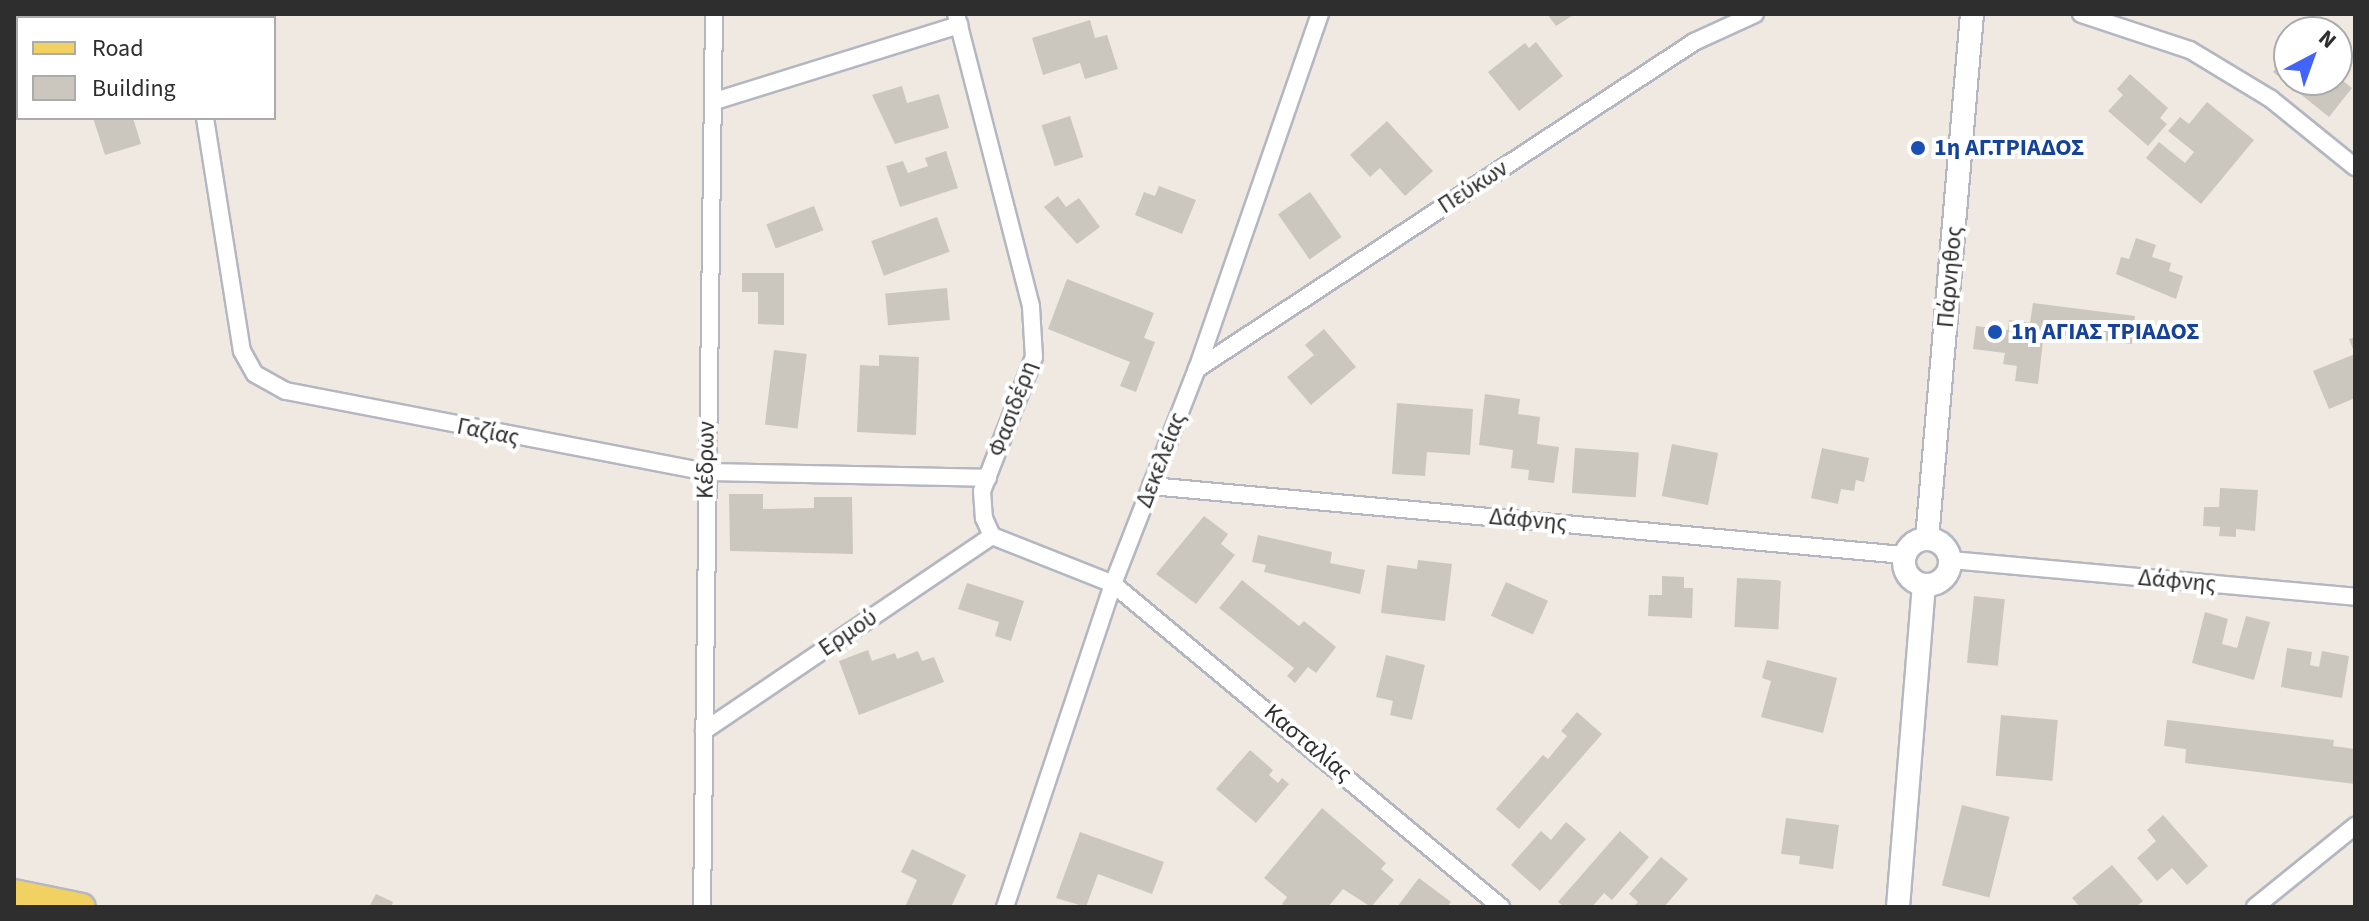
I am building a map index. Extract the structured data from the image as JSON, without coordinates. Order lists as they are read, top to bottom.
{
  "streets": {
    "street": [
      "Πεύκων",
      "Πάρνηθος",
      "Φασιδέρη",
      "Γαζίας",
      "Κέδρων",
      "Δεκελείας",
      "Δάφνης",
      "Ερμού",
      "Κασταλίας"
    ]
  },
  "crossings": [
    ["Πεύκων", "Δεκελείας"],
    ["Πάρνηθος", "Δάφνης"],
    ["Φασιδέρη", "Γαζίας"],
    ["Φασιδέρη", "Ερμού"],
    ["Γαζίας", "Κέδρων"],
    ["Κέδρων", "Ερμού"],
    ["Δεκελείας", "Δάφνης"],
    ["Δεκελείας", "Κασταλίας"]
  ],
  "places": ["1η ΑΓ.ΤΡΙΑΔΟΣ", "1η ΑΓΙΑΣ ΤΡΙΑΔΟΣ"],
  "legend": ["Road", "Building"],
  "north": "top right"
}
